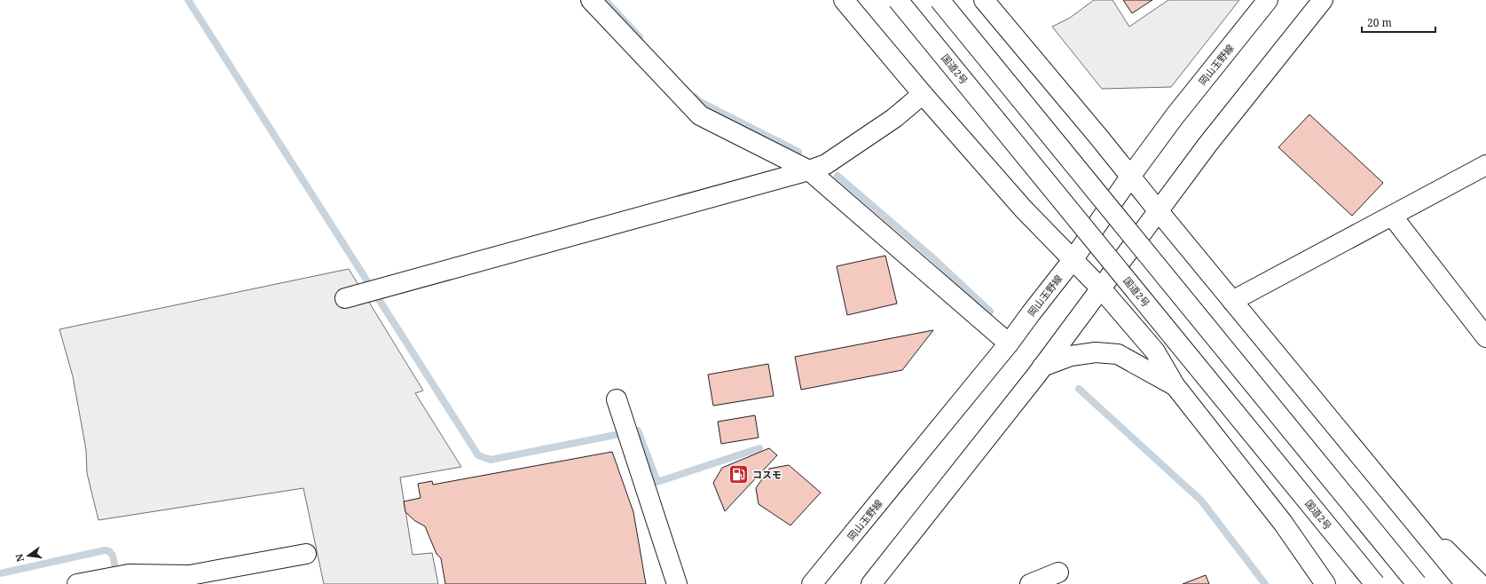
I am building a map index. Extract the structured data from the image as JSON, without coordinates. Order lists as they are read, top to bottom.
{
  "streets": {
    "main road": ["岡山玉野線", "国道2号"]
  },
  "places": {
    "fuel station": ["コスモ"]
  },
  "scale_bar": "20 m",
  "north": "left"
}
